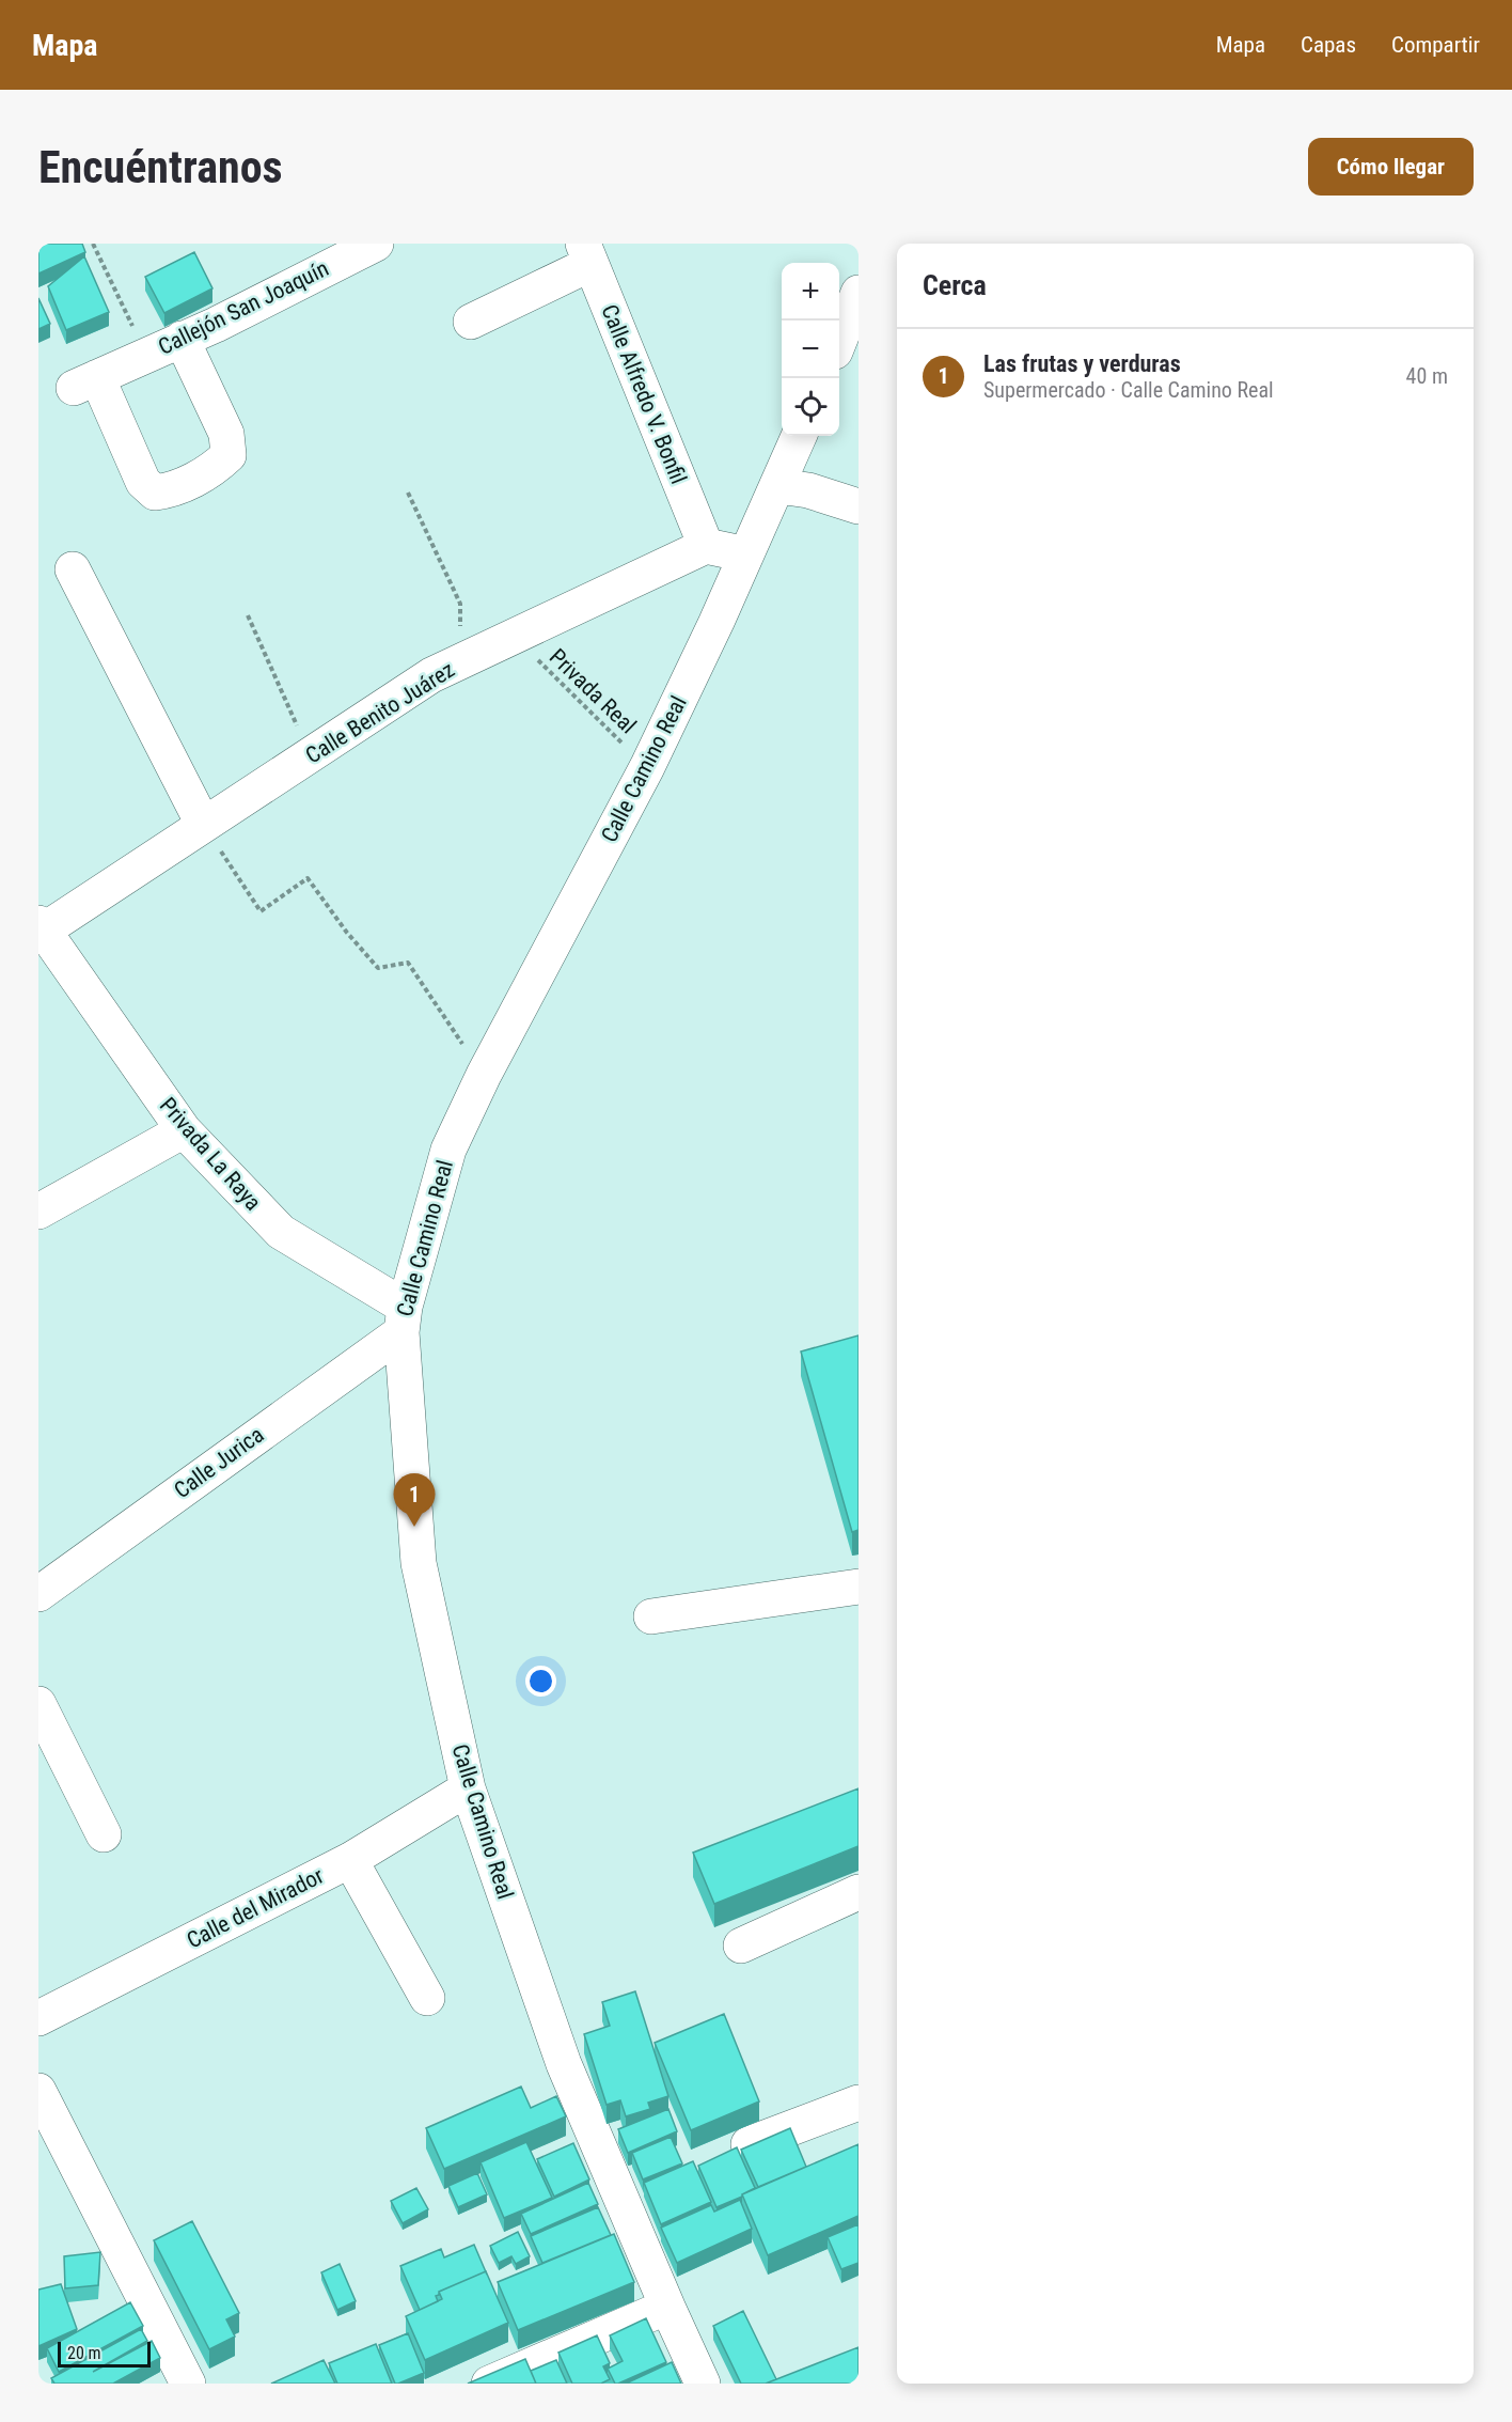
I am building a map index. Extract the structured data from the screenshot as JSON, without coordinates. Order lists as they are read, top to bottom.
{
  "streets": {
    "street": [
      "Callejón San Joaquín",
      "Calle Alfredo V. Bonfil",
      "Calle Benito Juárez",
      "Calle Camino Real",
      "Privada La Raya",
      "Calle Jurica",
      "Calle del Mirador"
    ],
    "path": ["Privada Real"]
  },
  "crossings": [
    ["Calle Alfredo V. Bonfil", "Calle Benito Juárez"],
    ["Privada Real", "Calle Benito Juárez"],
    ["Privada Real", "Calle Camino Real"],
    ["Calle Benito Juárez", "Privada La Raya"],
    ["Calle Camino Real", "Privada La Raya"],
    ["Calle Camino Real", "Calle Jurica"],
    ["Calle Camino Real", "Calle del Mirador"],
    ["Privada La Raya", "Calle Jurica"]
  ],
  "scale_bar": "20 m",
  "page": {
    "header": "Mapa",
    "nav": ["Mapa", "Capas", "Compartir"],
    "buttons": "Cómo llegar",
    "title": "Encuéntranos",
    "heading": "Cerca",
    "map_buttons": ["+", "−"],
    "list": [
      {
        "mark": "1",
        "name": "Las frutas y verduras",
        "note": "Supermercado · Calle Camino Real",
        "value": "40 m"
      }
    ],
    "pins": "1",
    "scale": "20 m"
  }
}
